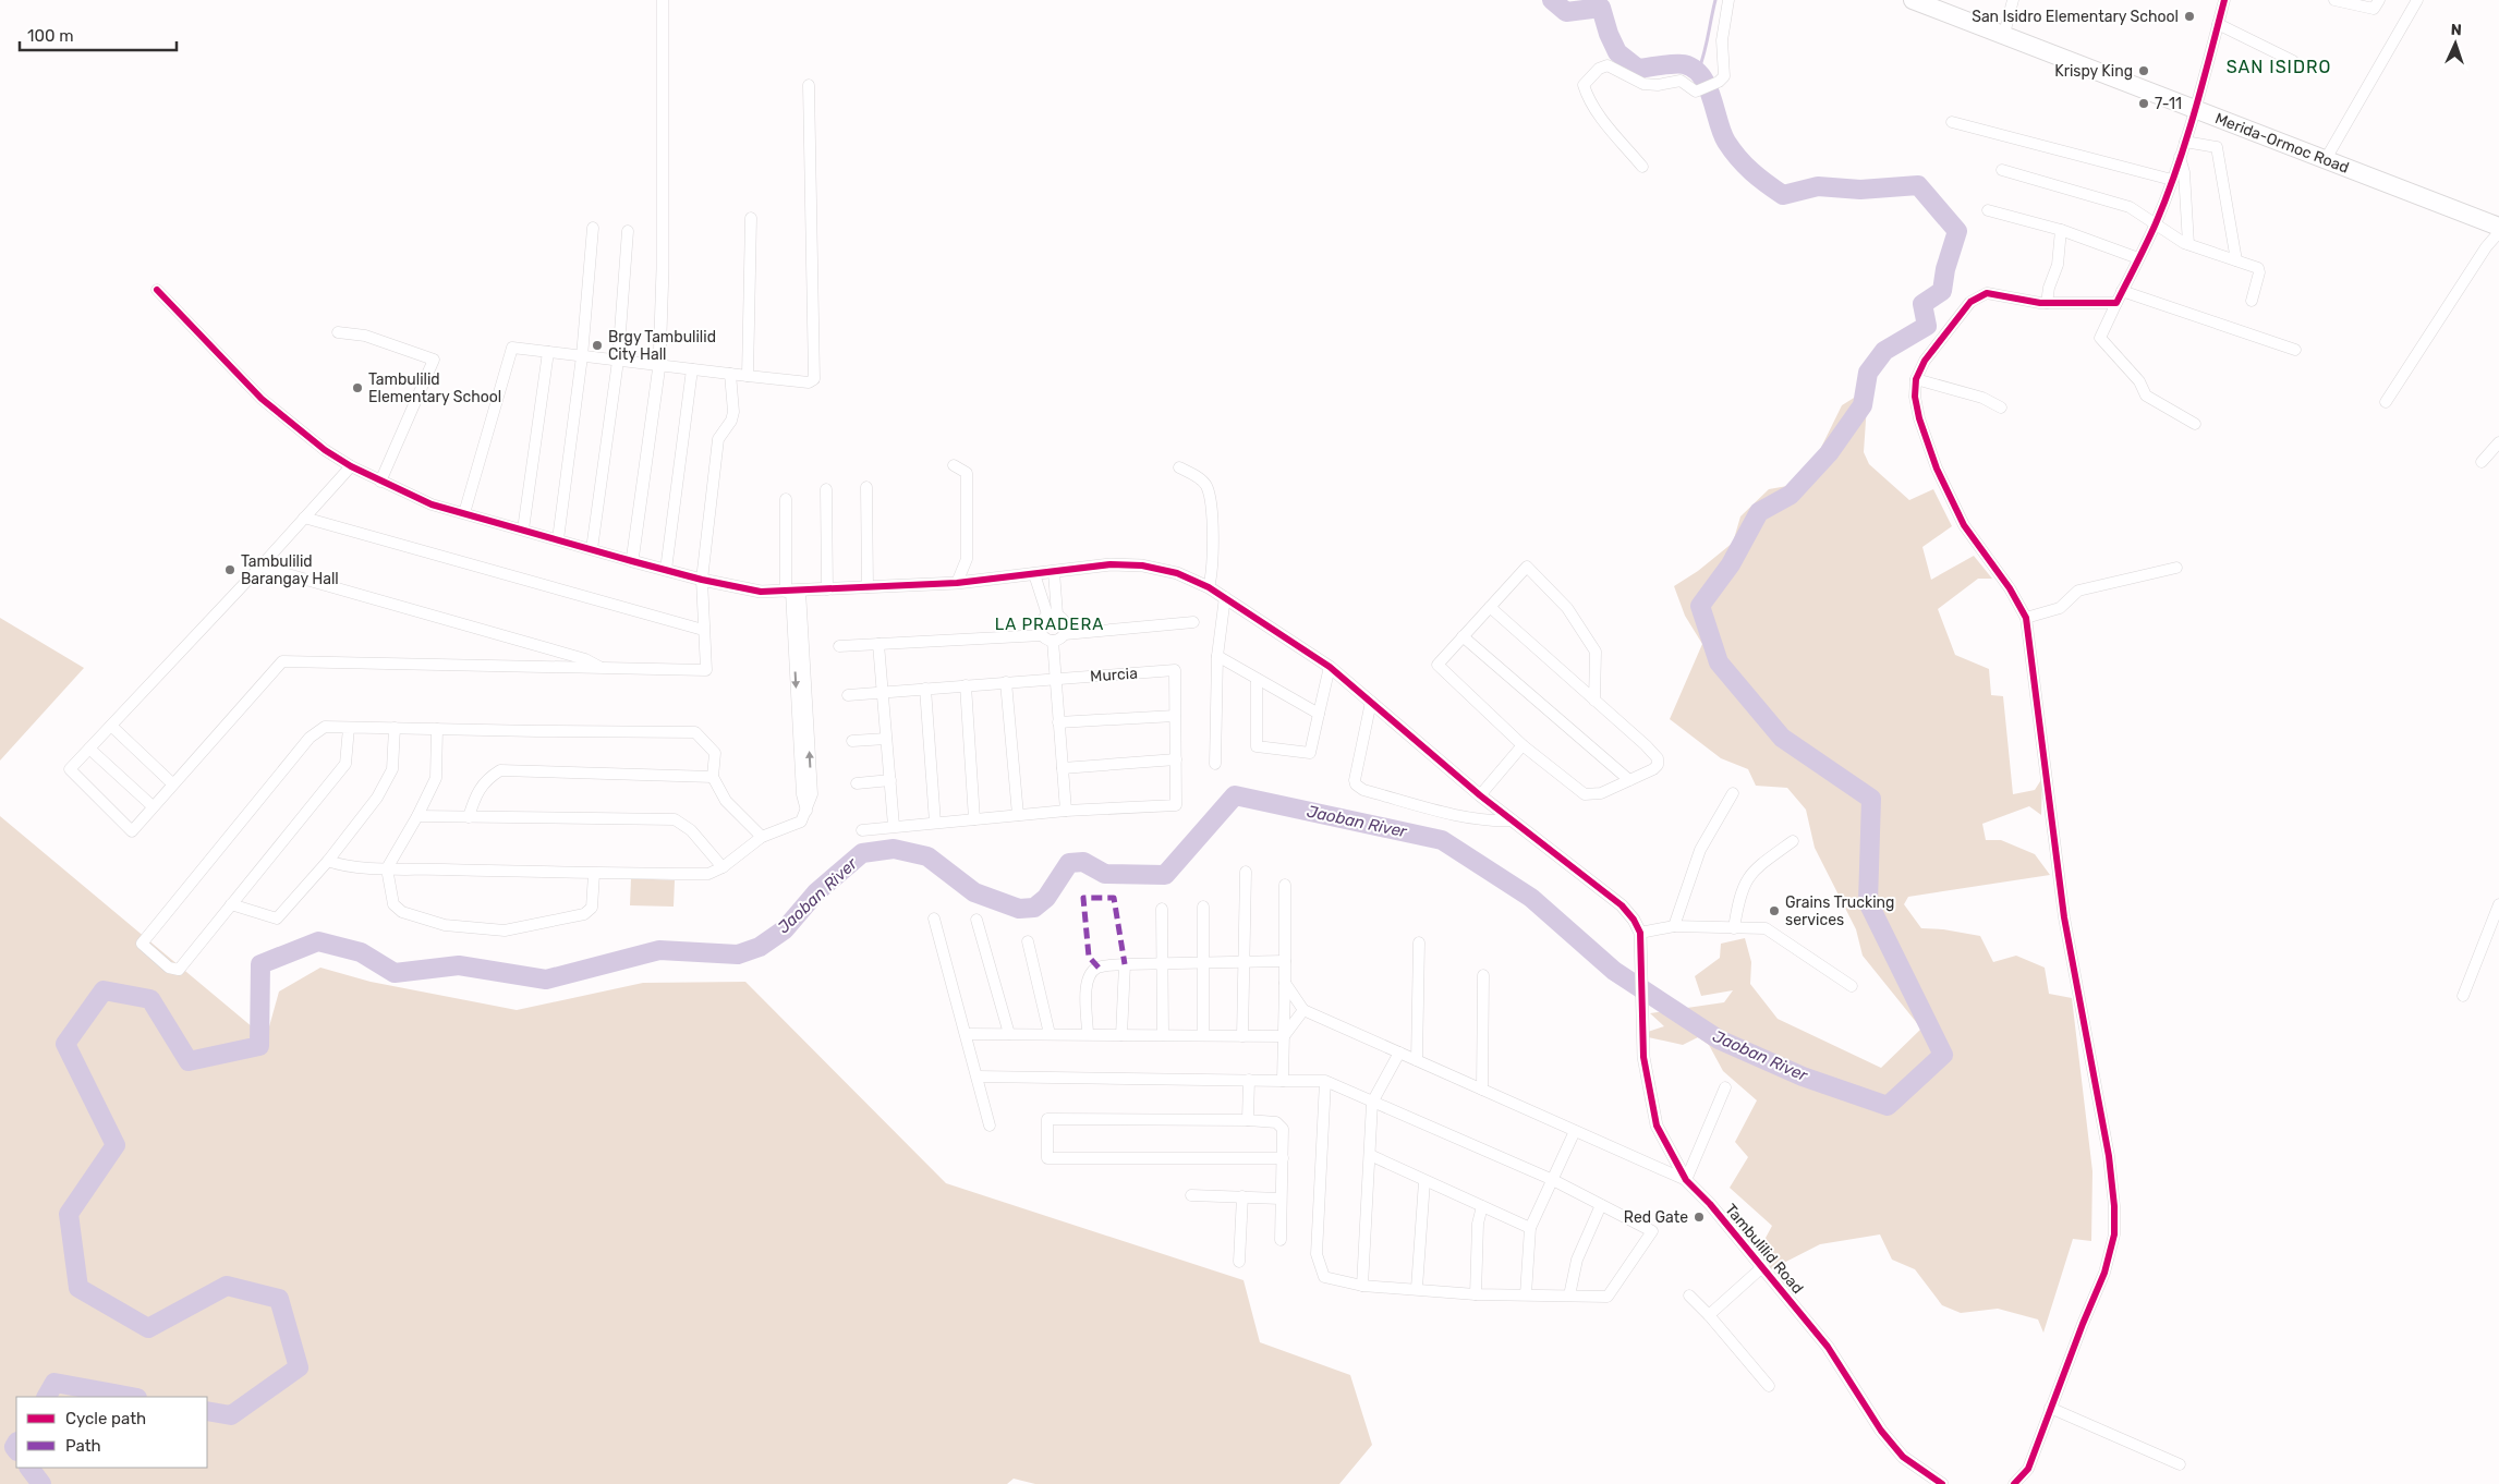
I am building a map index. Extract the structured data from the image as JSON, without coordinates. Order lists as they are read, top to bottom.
{
  "streets": {
    "highway": ["Merida-Ormoc Road"],
    "street": ["Murcia", "Tambulilid Road"]
  },
  "districts": ["SAN ISIDRO", "LA PRADERA"],
  "water": ["Jaoban River"],
  "places": [
    "San Isidro Elementary School",
    "Krispy King",
    "7-11",
    "Brgy Tambulilid City Hall",
    "Tambulilid Elementary School",
    "Tambulilid Barangay Hall",
    "Grains Trucking services",
    "Red Gate"
  ],
  "legend": ["Cycle path", "Path"],
  "scale_bar": "100 m",
  "north": "top"
}
